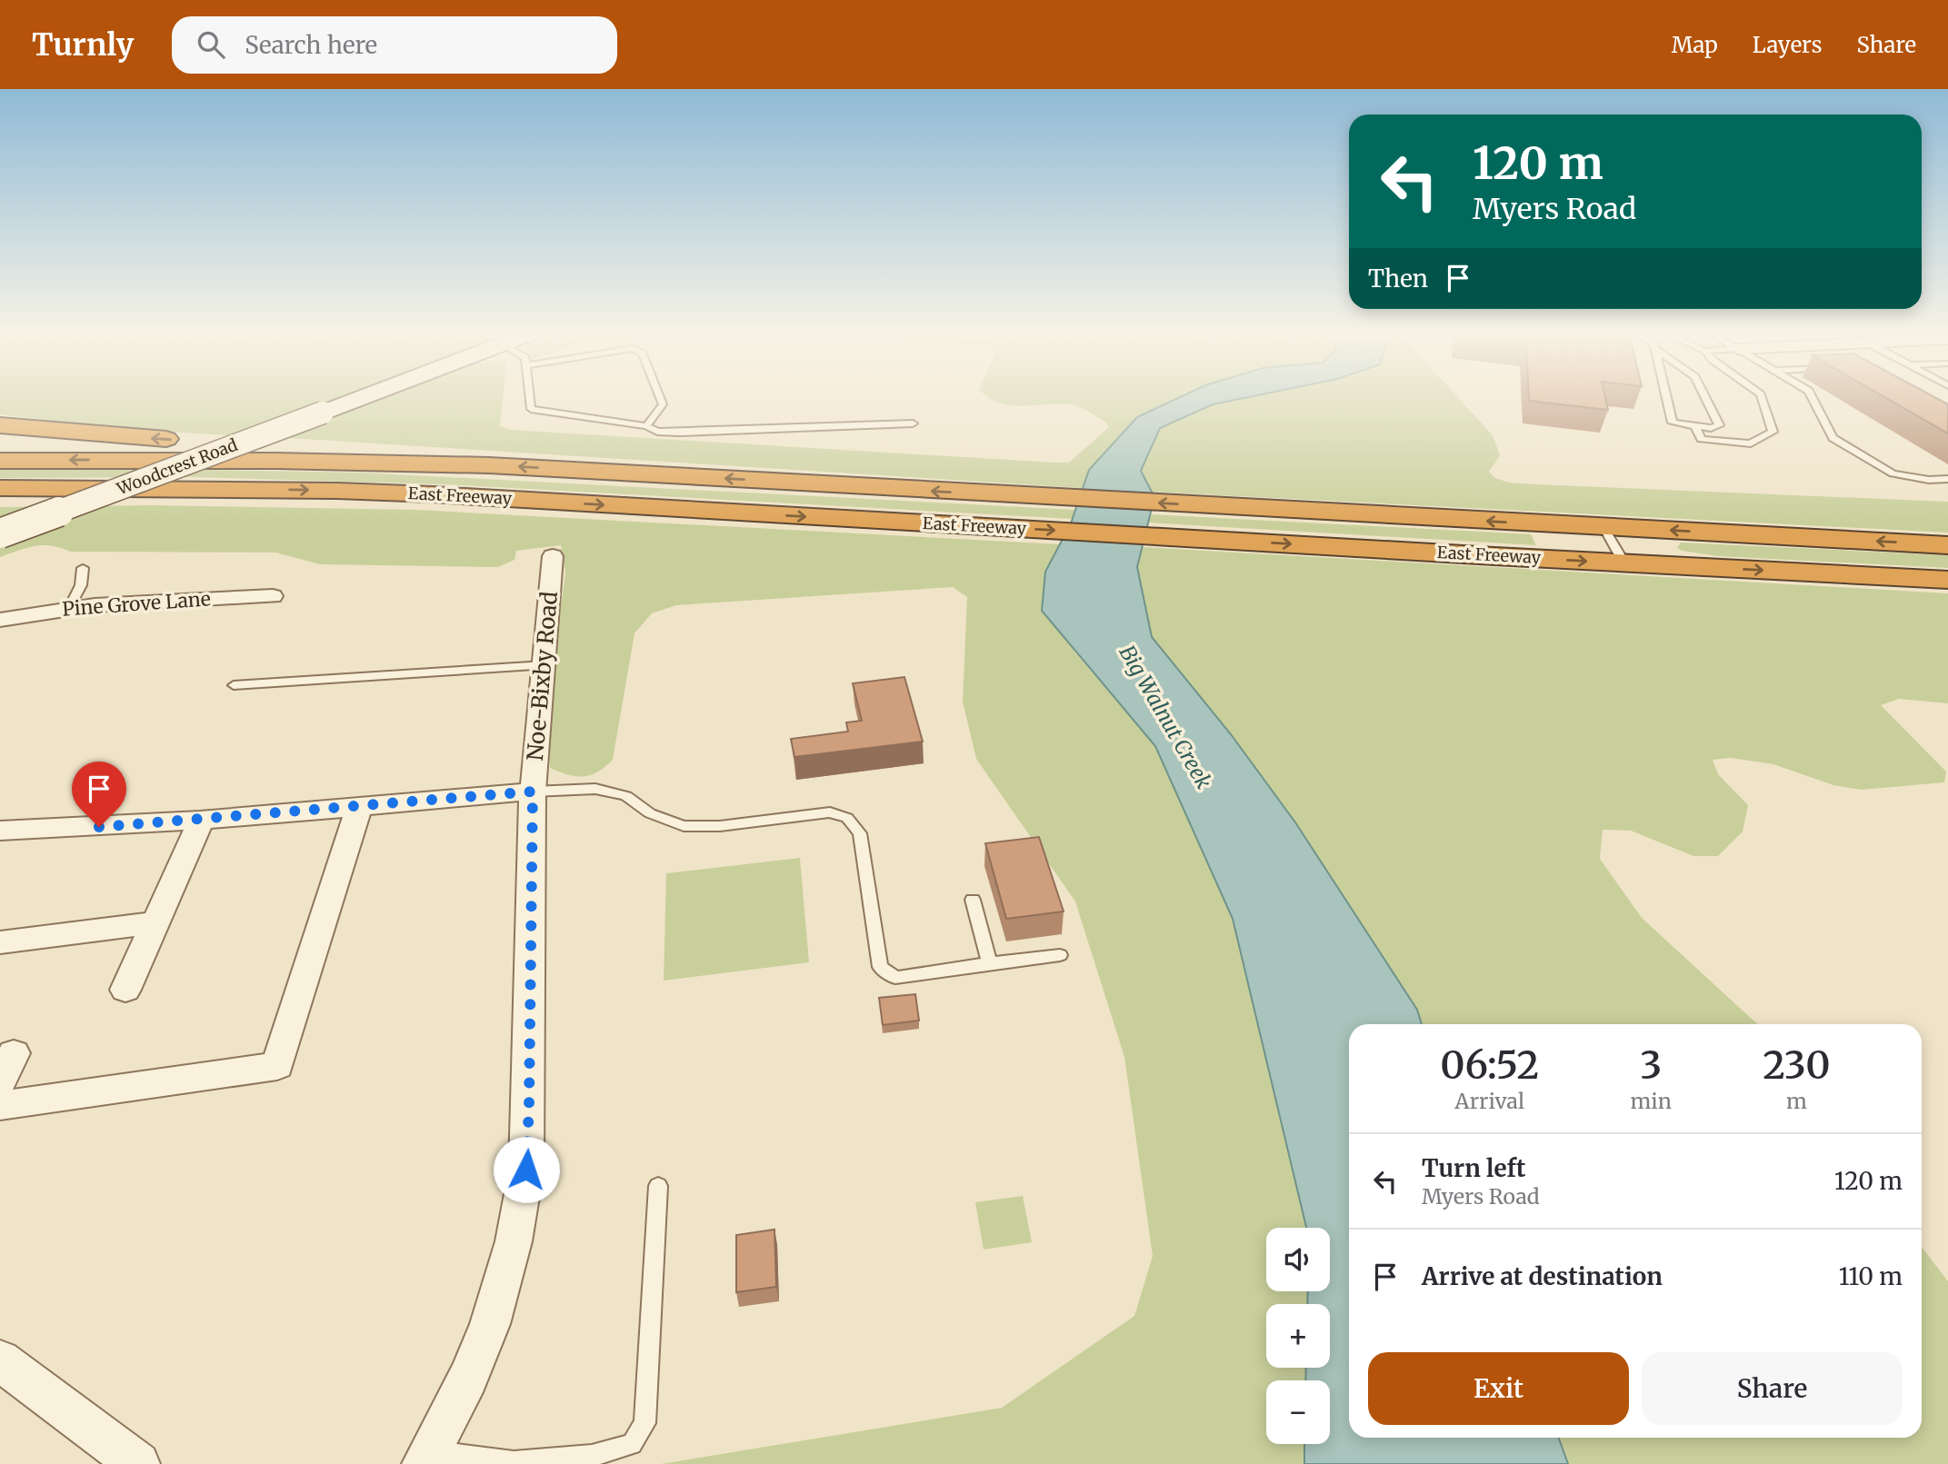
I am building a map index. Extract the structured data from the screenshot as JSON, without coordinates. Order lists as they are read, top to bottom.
{
  "streets": {
    "highway": ["East Freeway"],
    "street": ["Woodcrest Road", "Pine Grove Lane", "Noe-Bixby Road"]
  },
  "water": ["Big Walnut Creek"],
  "page": {
    "header": "Turnly",
    "search": "Search here",
    "nav": ["Map", "Layers", "Share"],
    "turn": ["120 m", "Myers Road"],
    "then": "Then",
    "eta": [
      "06:52",
      "Arrival",
      "3",
      "min",
      "230",
      "m"
    ],
    "list": [
      {
        "name": "Turn left",
        "note": "Myers Road",
        "value": "120 m"
      },
      {
        "name": "Arrive at destination",
        "value": "110 m"
      }
    ],
    "map_buttons": ["+", "−"],
    "buttons": ["Exit", "Share"]
  }
}
